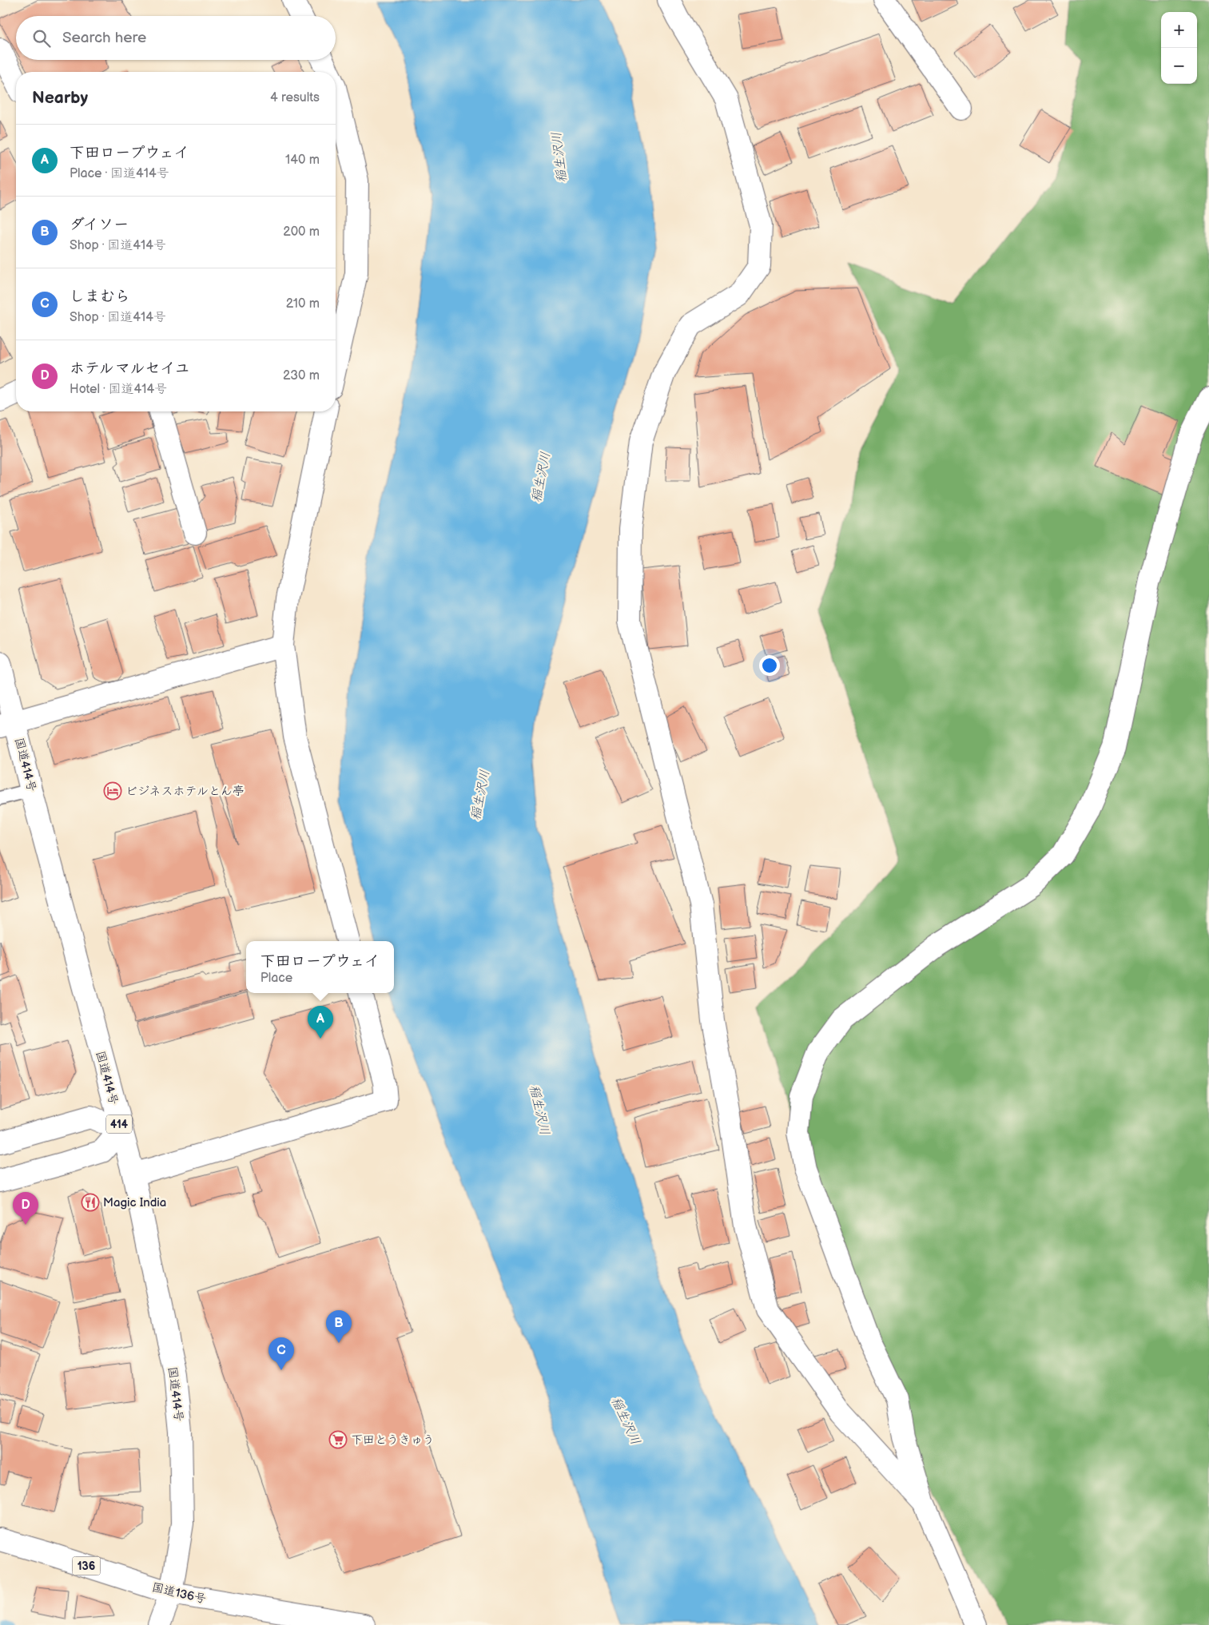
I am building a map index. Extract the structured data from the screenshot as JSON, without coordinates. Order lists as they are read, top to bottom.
{
  "streets": {
    "main road": [
      "国道414号",
      "414",
      "136",
      "国道136号"
    ]
  },
  "crossings": [
    ["国道414号", "国道136号"]
  ],
  "water": ["稲生沢川"],
  "places": {
    "hotel": ["ビジネスホテルとん亭"],
    "restaurant": ["Magic India"],
    "supermarket": ["下田とうきゅう"]
  },
  "page": {
    "map_buttons": ["+", "−"],
    "search": "Search here",
    "heading": ["Nearby", "4 results"],
    "list": [
      {
        "mark": "A",
        "name": "下田ロープウェイ",
        "note": "Place · 国道414号",
        "value": "140 m"
      },
      {
        "mark": "B",
        "name": "ダイソー",
        "note": "Shop · 国道414号",
        "value": "200 m"
      },
      {
        "mark": "C",
        "name": "しまむら",
        "note": "Shop · 国道414号",
        "value": "210 m"
      },
      {
        "mark": "D",
        "name": "ホテルマルセイユ",
        "note": "Hotel · 国道414号",
        "value": "230 m"
      }
    ],
    "popup": ["下田ロープウェイ", "Place"],
    "pins": [
      "A",
      "D",
      "B",
      "C"
    ]
  }
}
